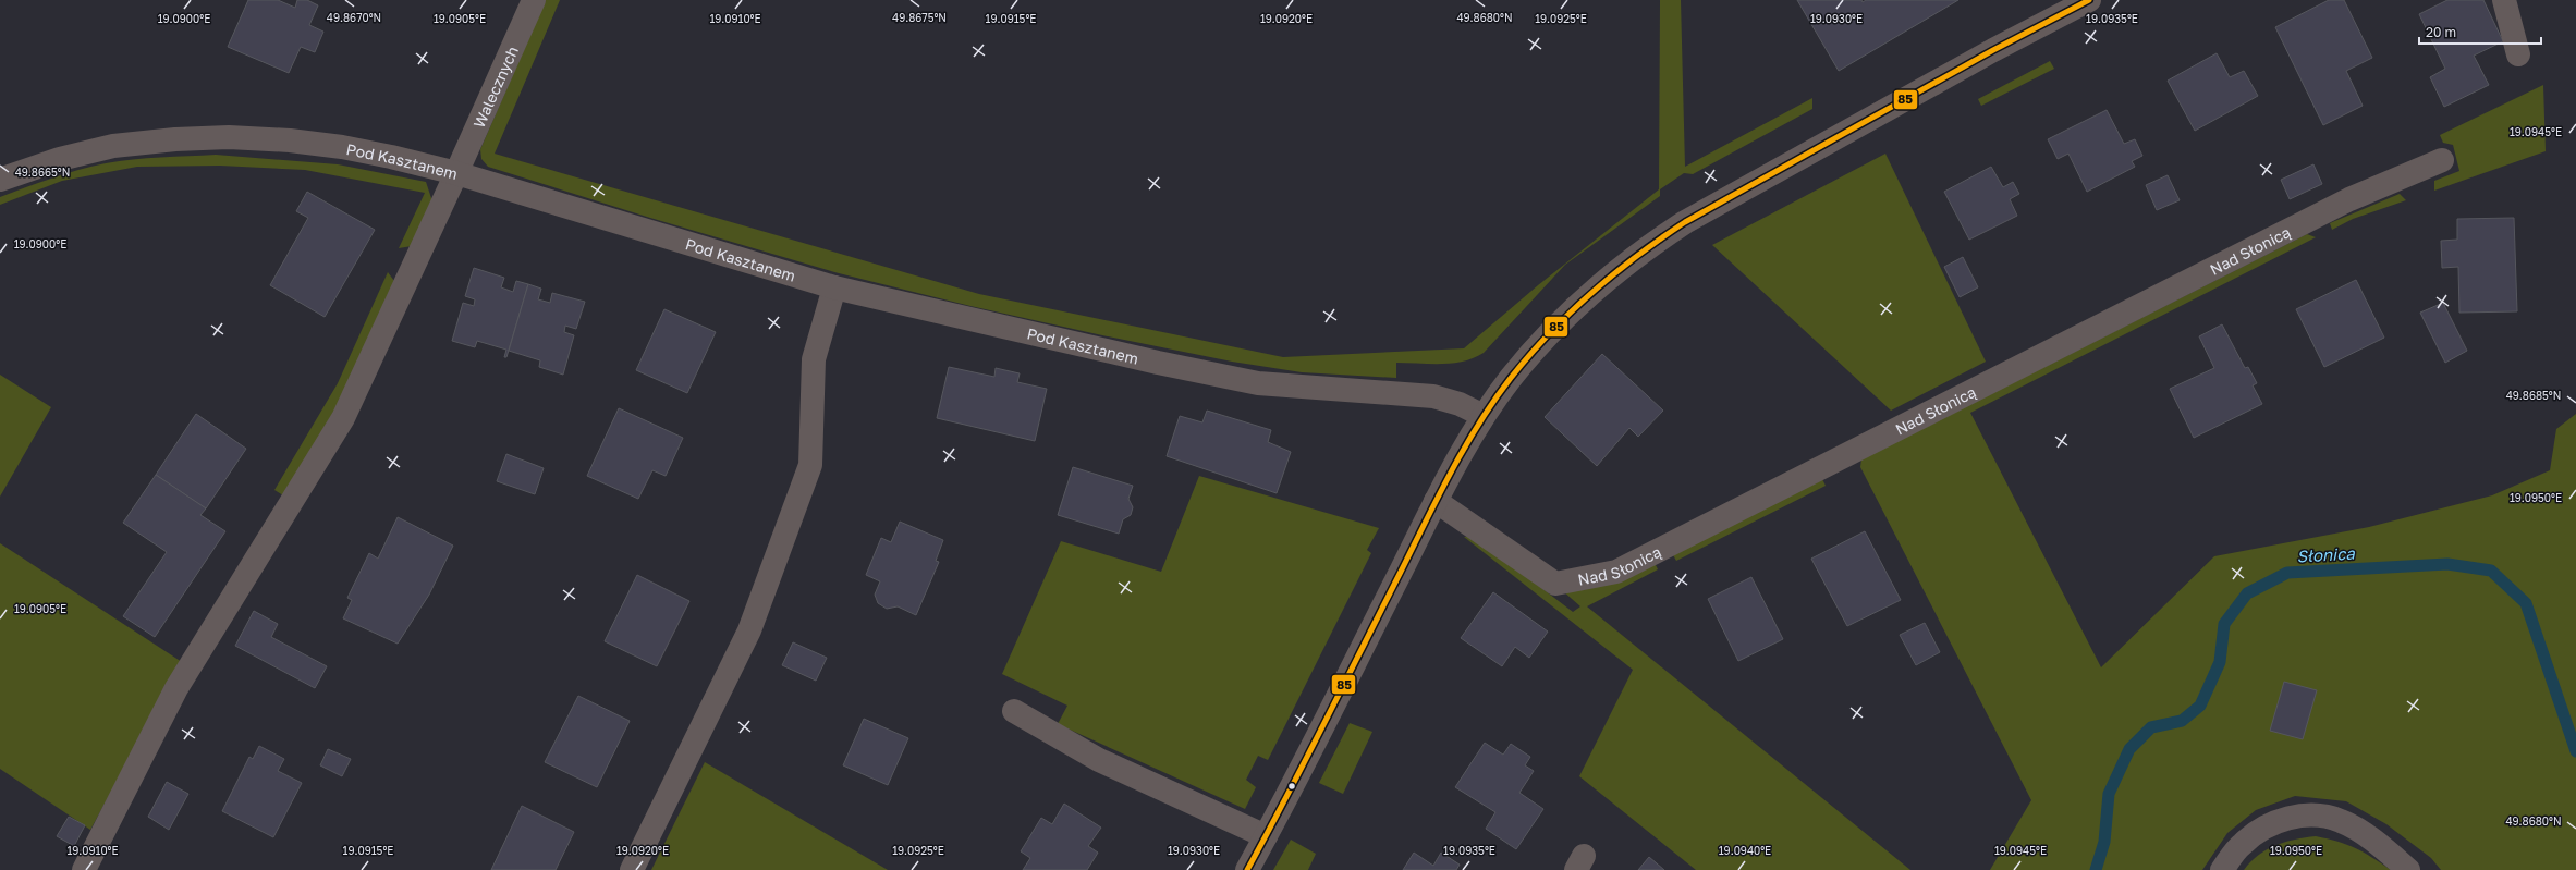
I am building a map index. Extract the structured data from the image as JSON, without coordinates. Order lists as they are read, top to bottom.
{
  "streets": {
    "street": ["Walecznych", "Pod Kasztanem", "Nad Słonicą"]
  },
  "crossings": [
    ["Walecznych", "Pod Kasztanem"]
  ],
  "water": ["Słonica"],
  "lines": ["transit line 85"],
  "scale_bar": "20 m",
  "coordinates": [
    "49.8670°N",
    "49.8675°N",
    "49.8680°N",
    "19.0900°E",
    "19.0905°E",
    "19.0910°E",
    "19.0915°E",
    "19.0920°E",
    "19.0925°E",
    "19.0930°E",
    "19.0935°E",
    "19.0945°E",
    "49.8665°N",
    "49.8685°N",
    "19.0950°E",
    "19.0940°E"
  ]
}
